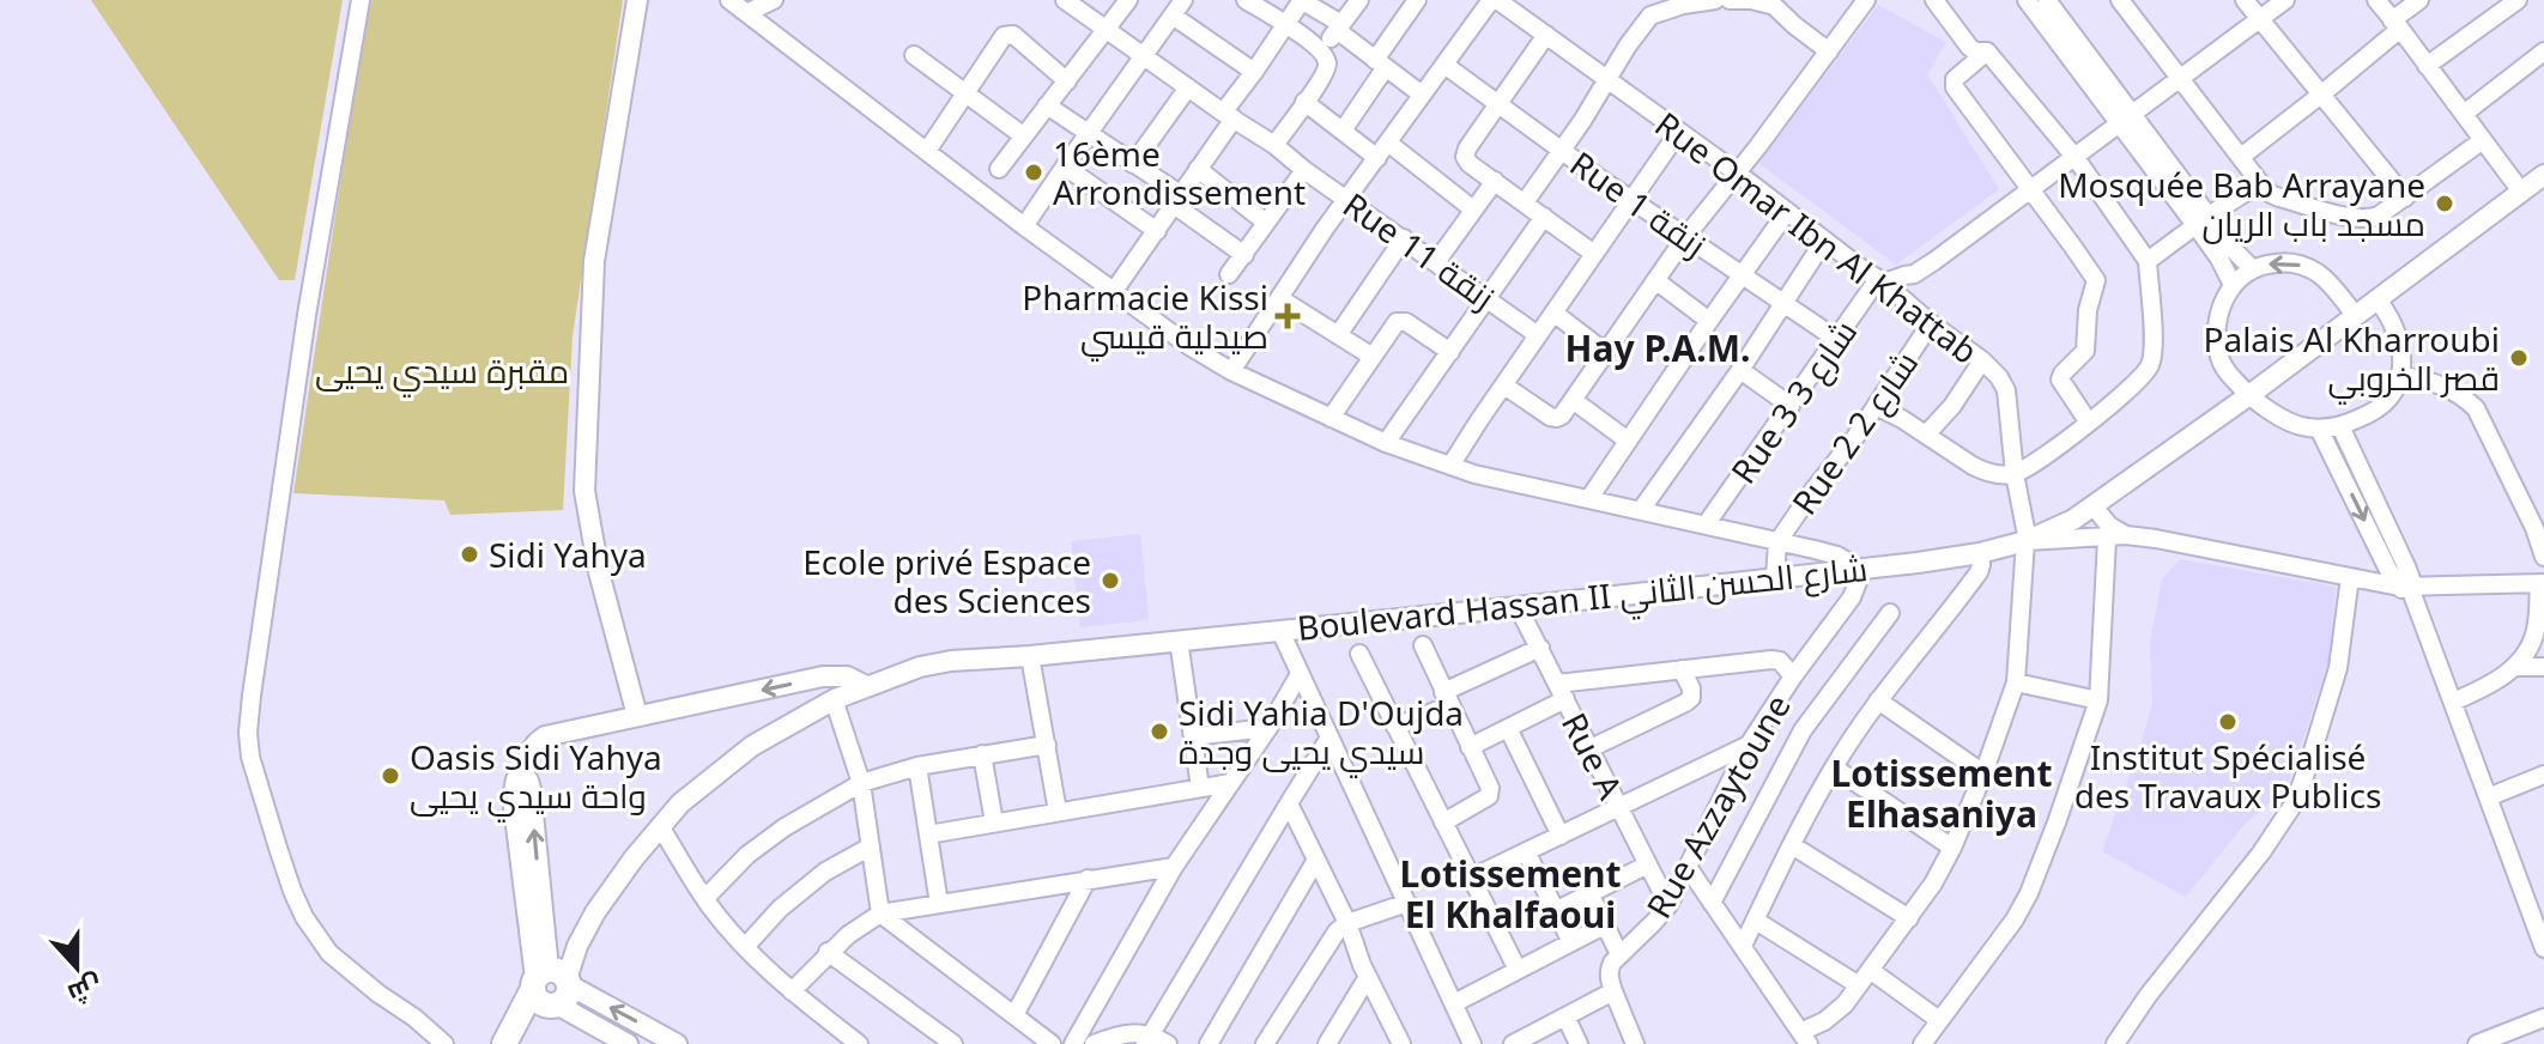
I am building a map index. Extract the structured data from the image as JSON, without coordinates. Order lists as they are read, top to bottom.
{
  "streets": {
    "main road": ["Boulevard Hassan II شارع الحسن الثاني"],
    "street": [
      "Rue 1 زنقة",
      "Rue Omar Ibn Al Khattab",
      "Rue 11 زنقة",
      "Rue 3 شارع 3",
      "Rue 2 شارع 2",
      "Rue A",
      "Rue Azzaytoune"
    ]
  },
  "crossings": [
    ["Rue 1 زنقة", "Rue 3 شارع 3"],
    ["Rue Omar Ibn Al Khattab", "Rue 3 شارع 3"],
    ["Rue Omar Ibn Al Khattab", "Rue 2 شارع 2"],
    ["Rue Omar Ibn Al Khattab", "Boulevard Hassan II شارع الحسن الثاني"],
    ["Boulevard Hassan II شارع الحسن الثاني", "Rue A"],
    ["Boulevard Hassan II شارع الحسن الثاني", "Rue Azzaytoune"],
    ["Rue A", "Rue Azzaytoune"]
  ],
  "districts": ["Hay P.A.M.", "Lotissement Elhasaniya", "Lotissement El Khalfaoui"],
  "parks": ["مقبرة سيدي يحيى"],
  "places": {
    "other": [
      "16ème Arrondissement",
      "Mosquée Bab Arrayane مسجد باب الريان",
      "Palais Al Kharroubi قصر الخروبي",
      "Sidi Yahya",
      "Ecole privé Espace des Sciences",
      "Institut Spécialisé des Travaux Publics",
      "Sidi Yahia D'Oujda سيدي يحيى وجدة",
      "Oasis Sidi Yahya واحة سيدي يحيى"
    ],
    "health": ["Pharmacie Kissi صيدلية قيسي"]
  },
  "north": "bottom"
}
